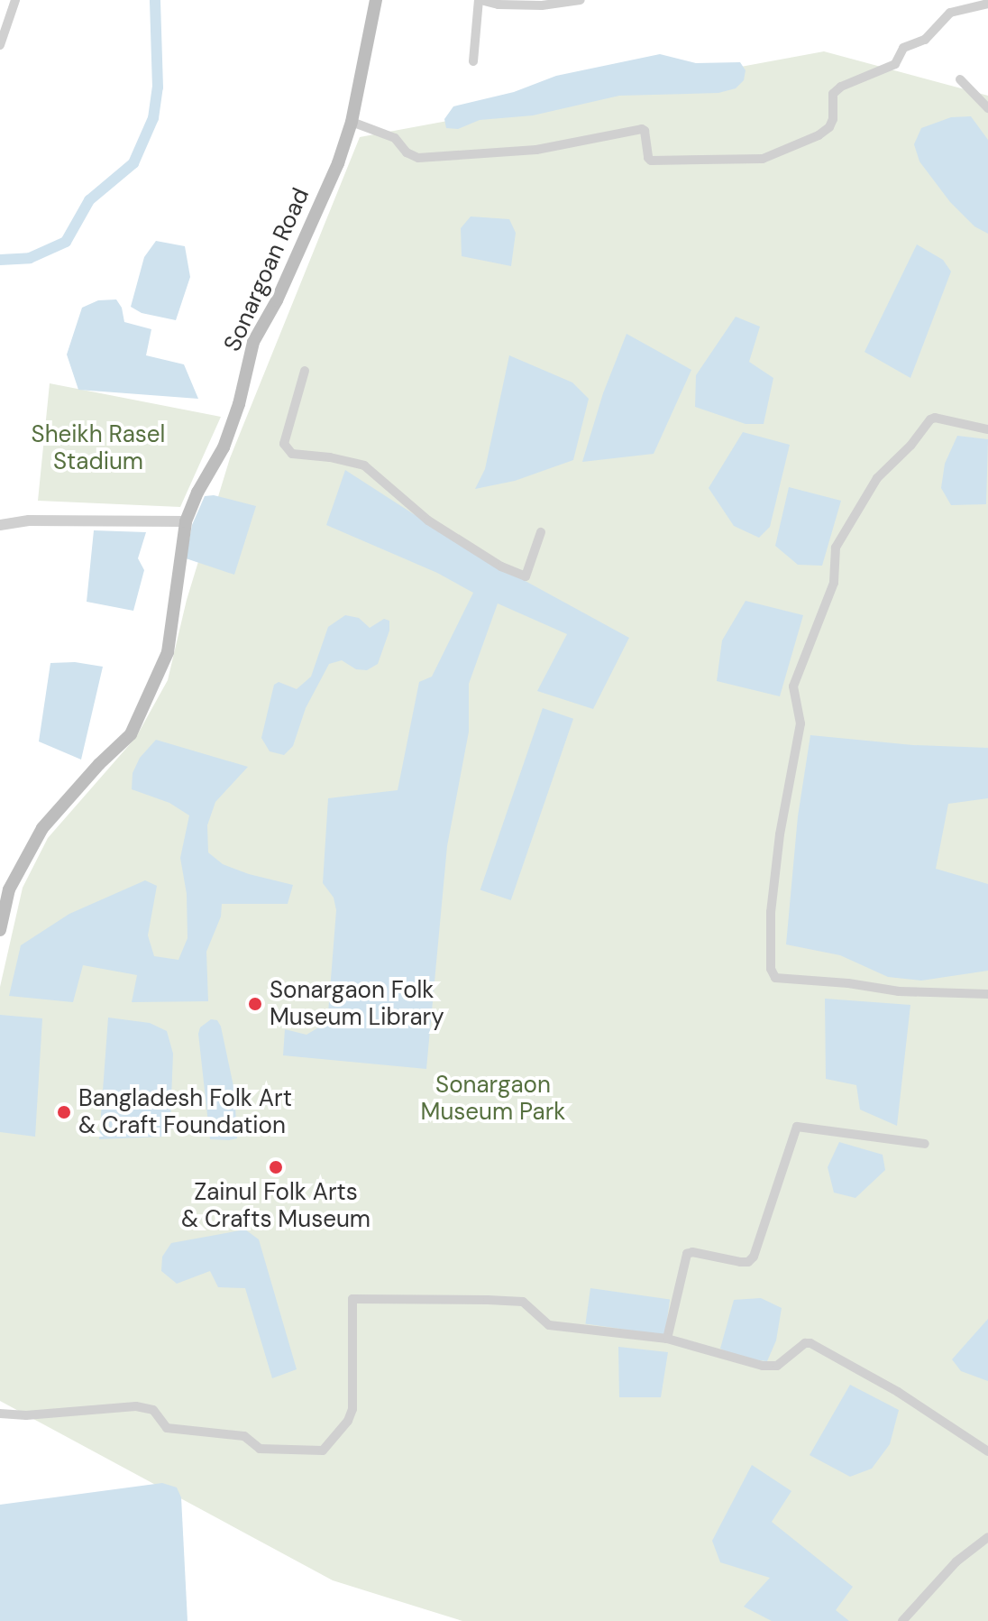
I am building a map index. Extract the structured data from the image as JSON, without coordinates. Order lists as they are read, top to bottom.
{
  "streets": {
    "main road": ["Sonargoan Road"]
  },
  "parks": ["Sheikh Rasel Stadium", "Sonargaon Museum Park"],
  "places": ["Sonargaon Folk Museum Library", "Bangladesh Folk Art & Craft Foundation", "Zainul Folk Arts & Crafts Museum"]
}
